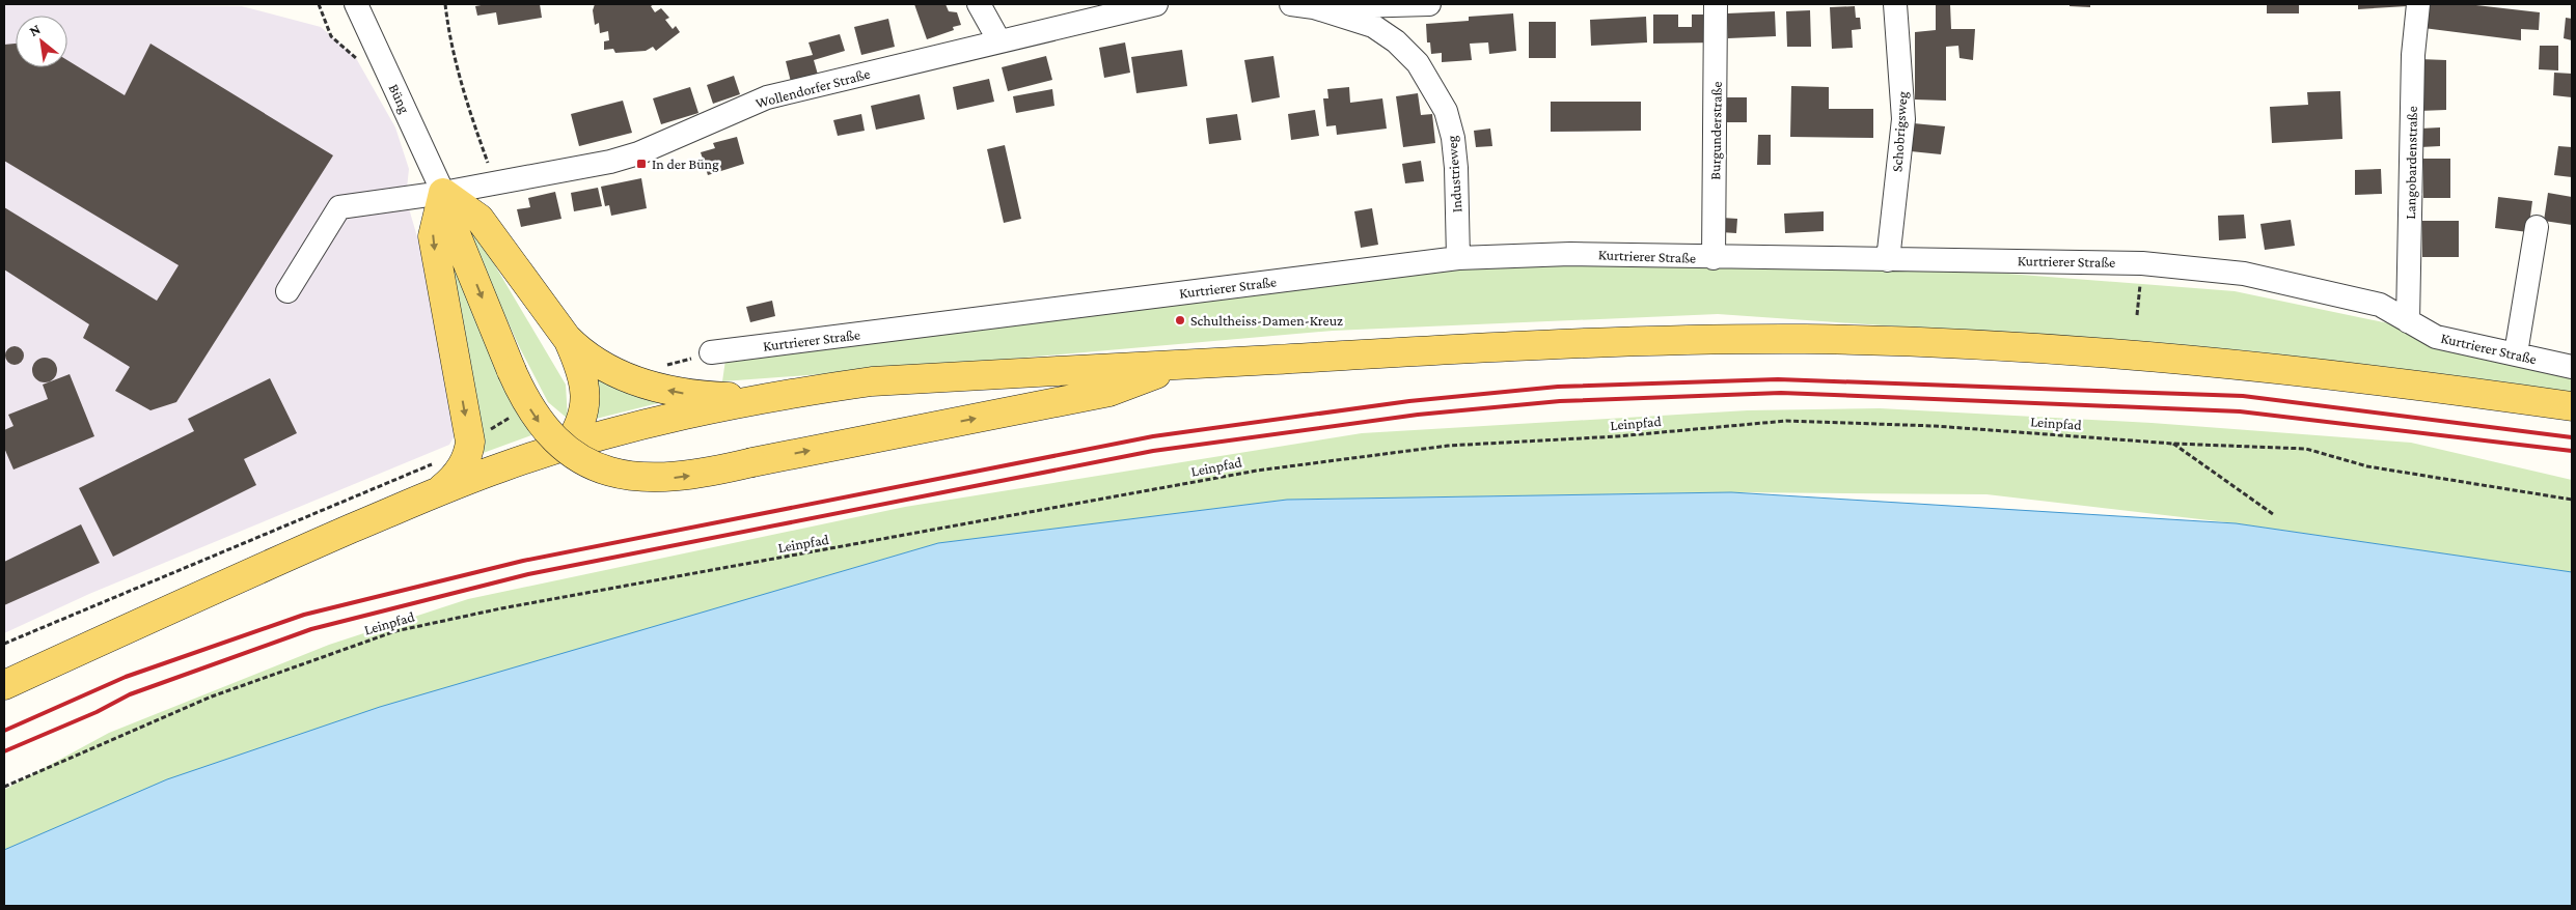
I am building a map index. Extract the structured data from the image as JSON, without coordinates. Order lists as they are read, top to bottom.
{
  "streets": {
    "street": [
      "Wollendorfer Straße",
      "Büng",
      "Burgunderstraße",
      "Schobrigsweg",
      "Langobardenstraße",
      "Industrieweg",
      "Kurtrierer Straße"
    ],
    "path": ["Leinpfad"]
  },
  "crossings": [
    ["Wollendorfer Straße", "Büng"],
    ["Burgunderstraße", "Kurtrierer Straße"],
    ["Schobrigsweg", "Kurtrierer Straße"],
    ["Langobardenstraße", "Kurtrierer Straße"],
    ["Industrieweg", "Kurtrierer Straße"]
  ],
  "places": {
    "transit": ["In der Büng"],
    "other": ["Schultheiss-Damen-Kreuz"]
  },
  "north": "top left"
}
